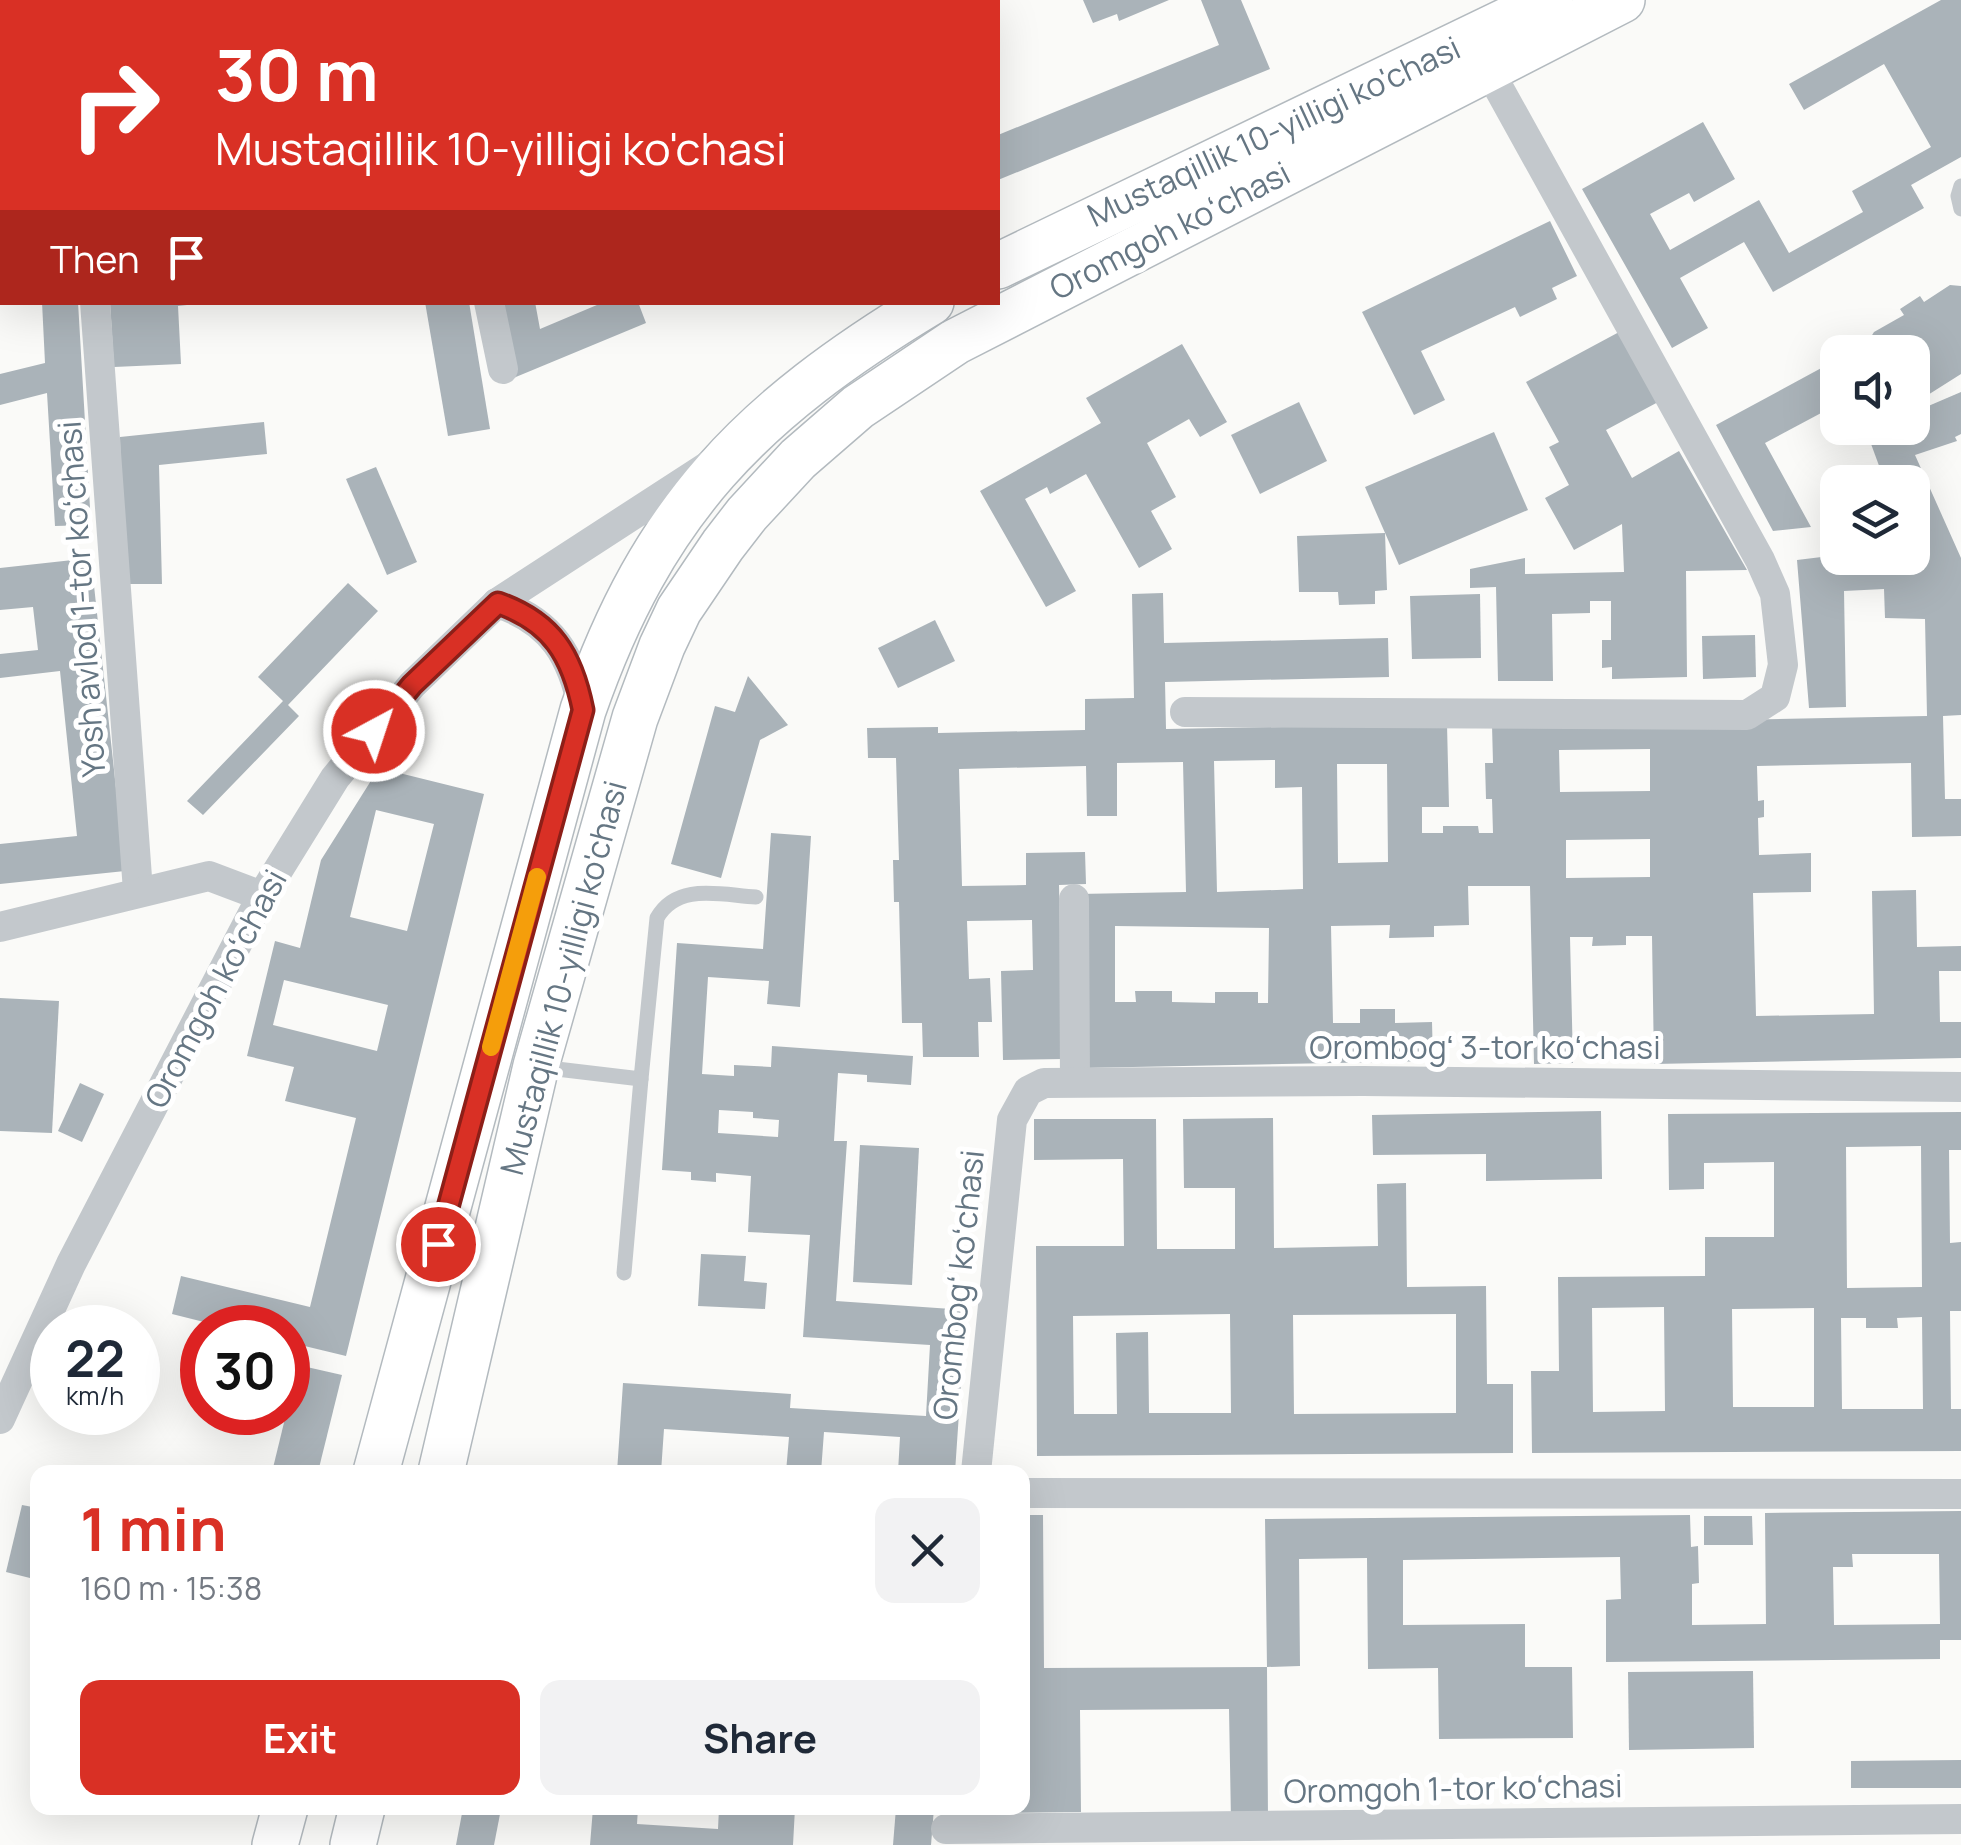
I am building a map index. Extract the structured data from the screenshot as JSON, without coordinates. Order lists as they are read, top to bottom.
{
  "streets": {
    "main road": ["Mustaqillik 10-yilligi ko'chasi", "Oromgoh koʻchasi"],
    "street": [
      "Yosh avlod 1-tor koʻchasi",
      "Orombogʻ 3-tor koʻchasi",
      "Orombogʻ koʻchasi",
      "Oromgoh 1-tor koʻchasi"
    ]
  },
  "crossings": [
    ["Mustaqillik 10-yilligi ko'chasi", "Oromgoh koʻchasi"],
    ["Orombogʻ 3-tor koʻchasi", "Orombogʻ koʻchasi"]
  ],
  "page": {
    "turn": ["30 m", "Mustaqillik 10-yilligi ko'chasi"],
    "then": "Then",
    "speed": "22 km/h",
    "limit": "30",
    "heading": ["1 min", "160 m · 15:38"],
    "buttons": ["Exit", "Share"]
  }
}
